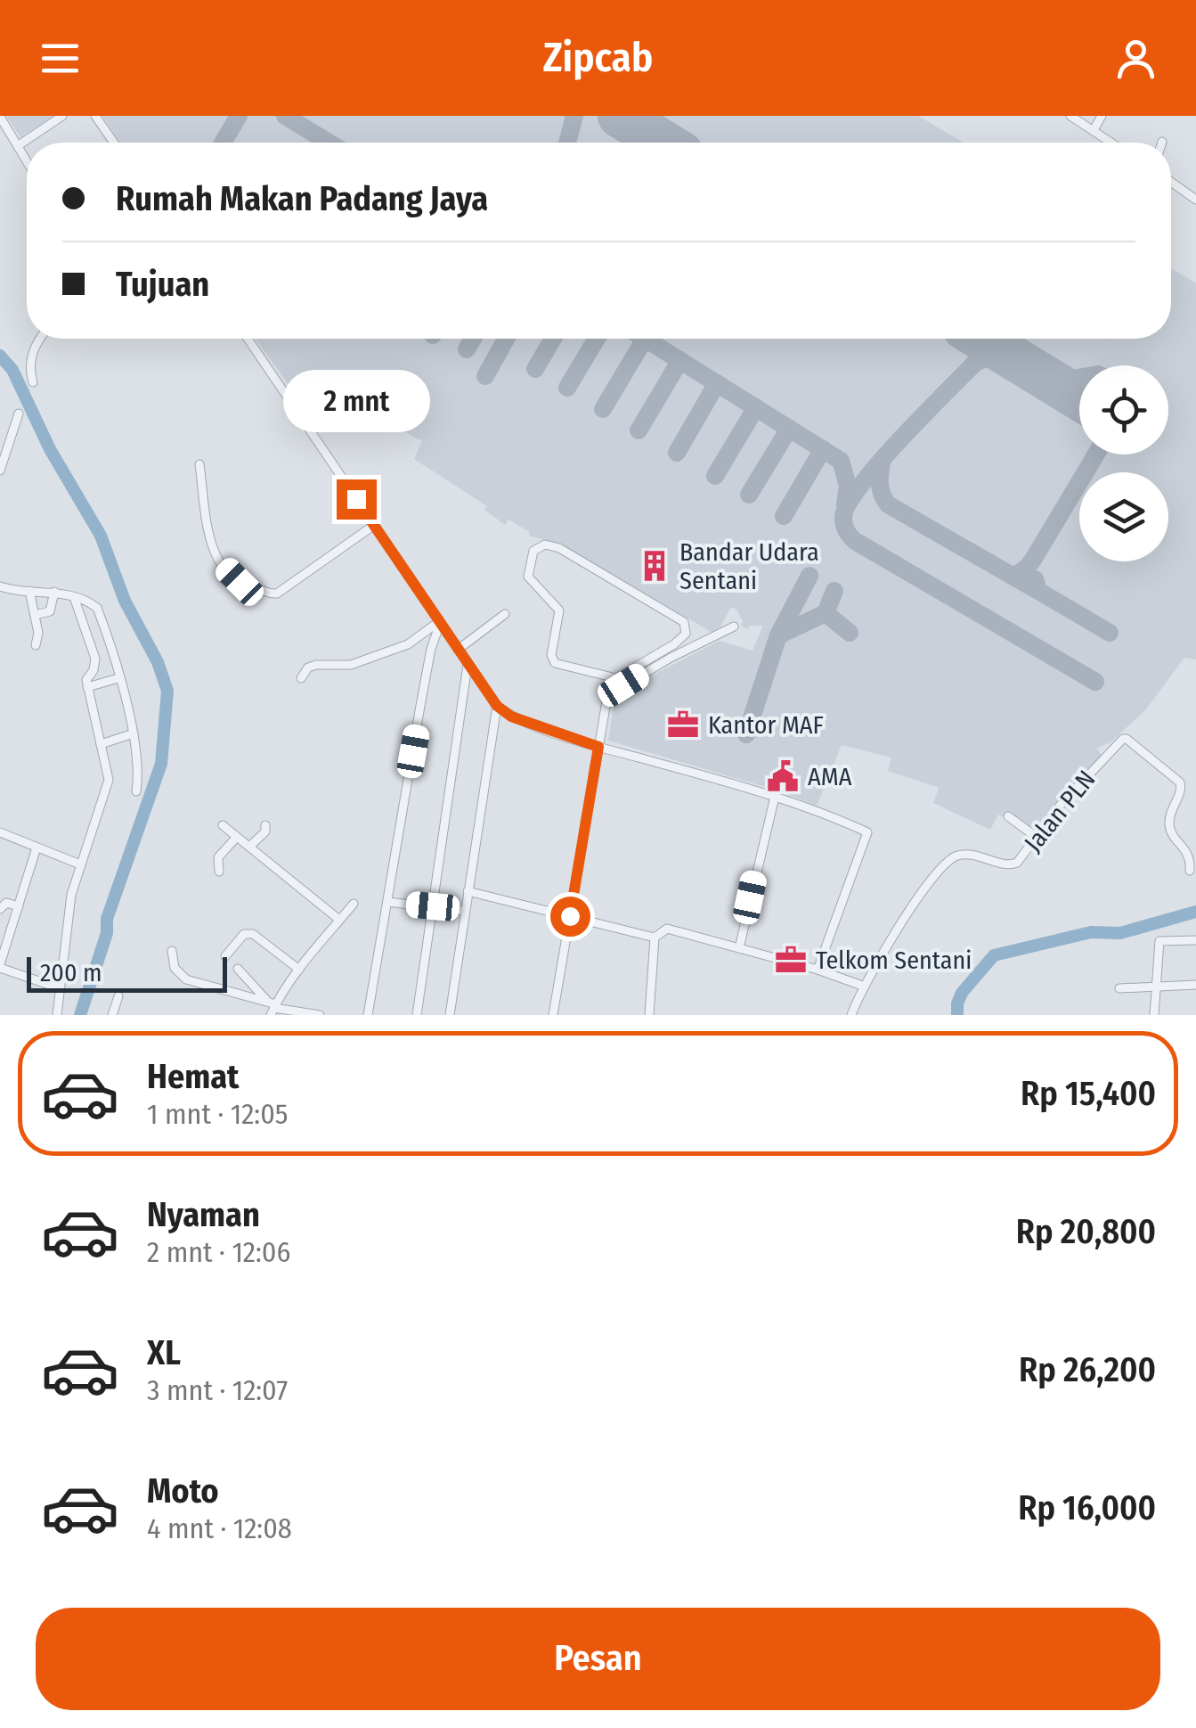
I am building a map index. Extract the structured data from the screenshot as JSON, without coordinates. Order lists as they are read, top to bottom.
{
  "streets": {
    "street": ["Jalan PLN"]
  },
  "places": {
    "building": ["Bandar Udara Sentani"],
    "office": ["Kantor MAF", "Telkom Sentani"],
    "public building": ["AMA"]
  },
  "scale_bar": "200 m",
  "page": {
    "header": "Zipcab",
    "banner": ["Rumah Makan Padang Jaya", "Tujuan"],
    "bubble": "2 mnt",
    "scale": "200 m",
    "list": [
      {
        "name": "Hemat",
        "note": "1 mnt · 12:05",
        "value": "Rp 15,400"
      },
      {
        "name": "Nyaman",
        "note": "2 mnt · 12:06",
        "value": "Rp 20,800"
      },
      {
        "name": "XL",
        "note": "3 mnt · 12:07",
        "value": "Rp 26,200"
      },
      {
        "name": "Moto",
        "note": "4 mnt · 12:08",
        "value": "Rp 16,000"
      }
    ],
    "buttons": "Pesan"
  }
}
